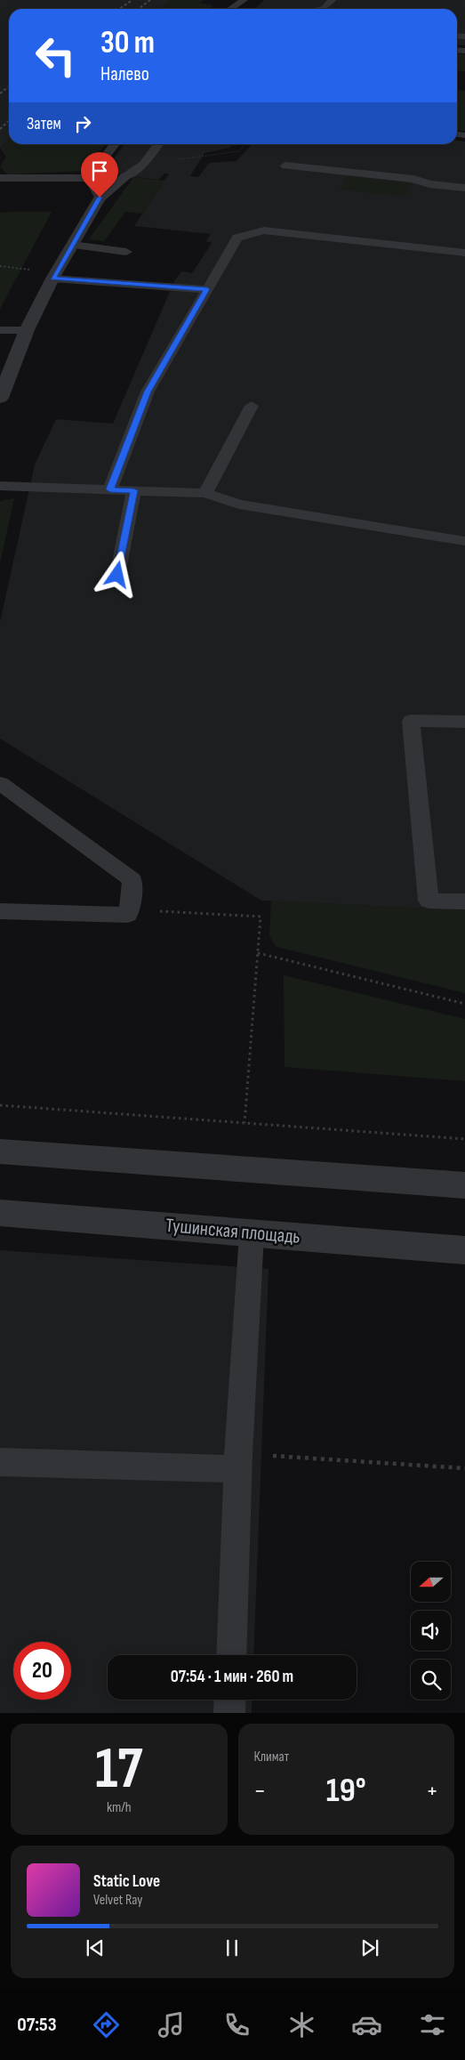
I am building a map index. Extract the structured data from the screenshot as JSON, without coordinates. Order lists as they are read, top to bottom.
{
  "streets": {
    "street": ["Тушинская площадь"]
  },
  "north": "left",
  "page": {
    "turn": ["30 m", "Налево"],
    "then": "Затем",
    "limit": "20",
    "trip": "07:54 · 1 мин · 260 m",
    "tile": [
      ["17", "km/h"],
      "Климат"
    ],
    "heat": ["−", "19°", "+"],
    "song": ["Static Love", "Velvet Ray"],
    "tabs": "07:53"
  }
}
